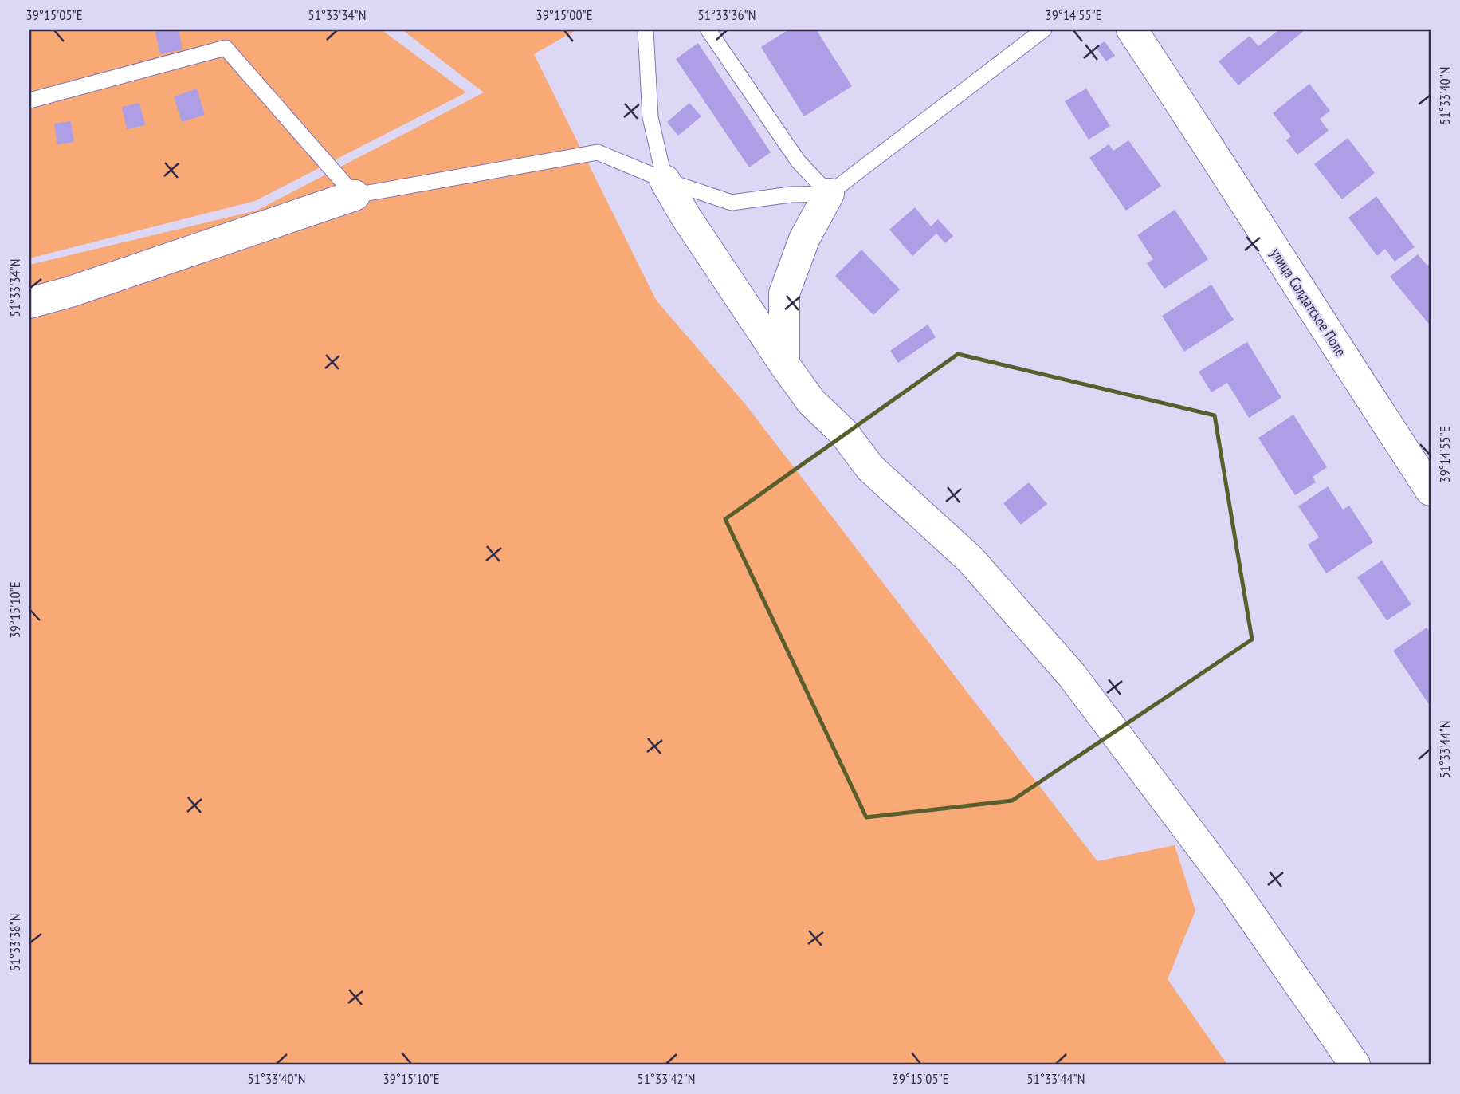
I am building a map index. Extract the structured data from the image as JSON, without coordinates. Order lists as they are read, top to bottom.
{
  "streets": {
    "street": ["улица Солдатское Поле"]
  },
  "coordinates": [
    "39°15'05\"E",
    "51°33'34\"N",
    "39°15'00\"E",
    "51°33'36\"N",
    "39°14'55\"E",
    "51°33'40\"N",
    "39°15'10\"E",
    "51°33'44\"N",
    "51°33'38\"N",
    "51°33'42\"N"
  ]
}
